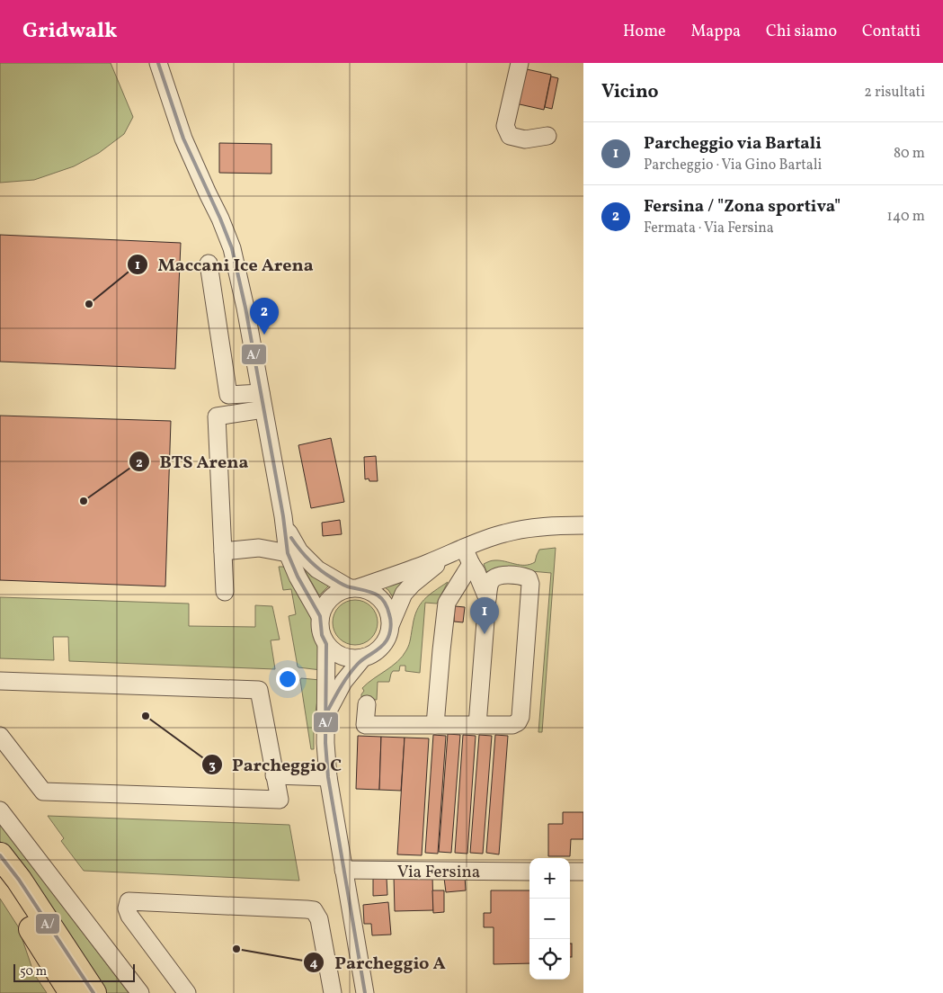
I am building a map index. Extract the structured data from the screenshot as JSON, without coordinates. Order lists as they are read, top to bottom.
{
  "streets": {
    "street": ["Via Fersina"]
  },
  "places": [
    "Maccani Ice Arena",
    "BTS Arena",
    "Parcheggio C",
    "Parcheggio A"
  ],
  "lines": ["transit line A/"],
  "scale_bar": "50 m",
  "page": {
    "header": "Gridwalk",
    "nav": [
      "Home",
      "Mappa",
      "Chi siamo",
      "Contatti"
    ],
    "heading": ["Vicino", "2 risultati"],
    "list": [
      {
        "mark": "1",
        "name": "Parcheggio via Bartali",
        "note": "Parcheggio · Via Gino Bartali",
        "value": "80 m"
      },
      {
        "mark": "2",
        "name": "Fersina / \"Zona sportiva\"",
        "note": "Fermata · Via Fersina",
        "value": "140 m"
      }
    ],
    "pins": ["2", "1"],
    "map_buttons": ["+", "−"],
    "scale": "50 m"
  }
}
